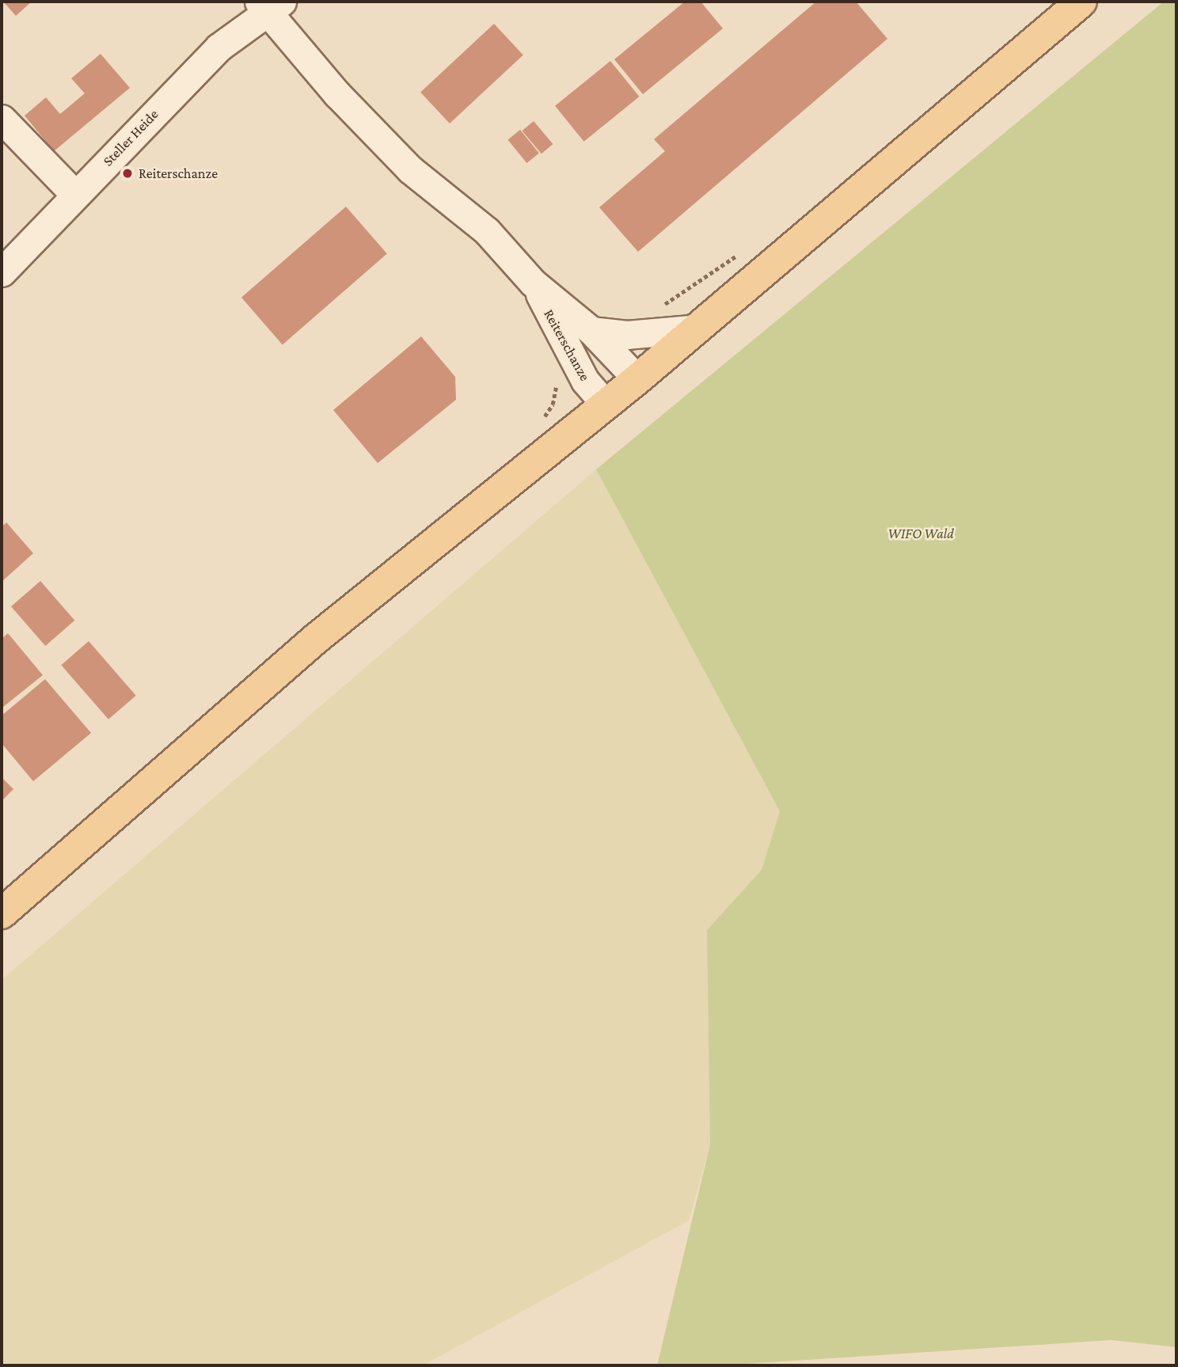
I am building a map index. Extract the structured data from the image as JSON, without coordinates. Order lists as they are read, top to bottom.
{
  "streets": {
    "street": ["Steller Heide", "Reiterschanze"]
  },
  "crossings": [
    ["Steller Heide", "Reiterschanze"]
  ],
  "parks": ["WIFO Wald"],
  "places": ["Reiterschanze"]
}
